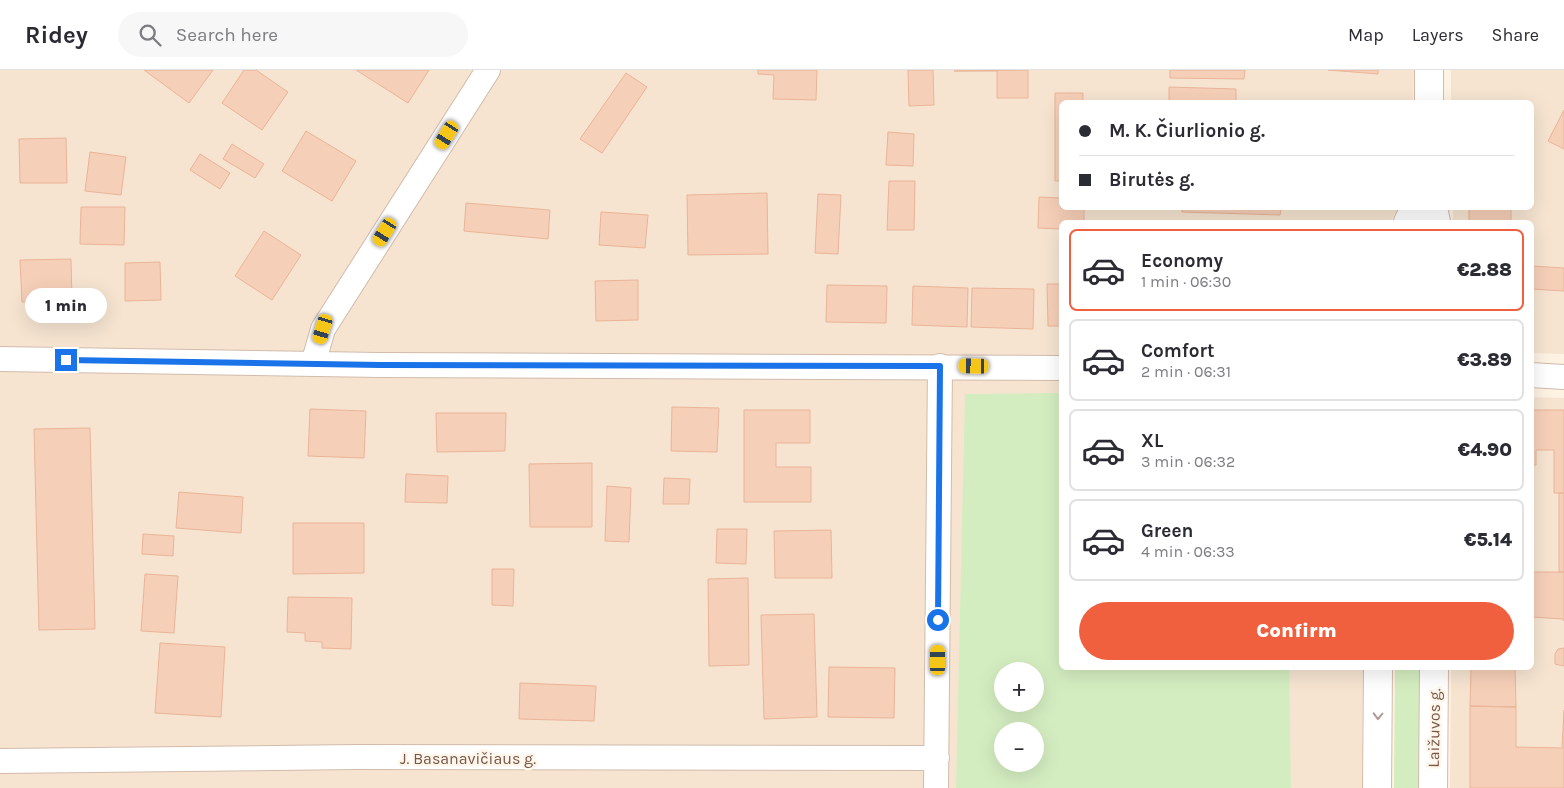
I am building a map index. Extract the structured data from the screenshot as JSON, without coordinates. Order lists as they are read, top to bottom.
{
  "streets": {
    "main road": ["Laižuvos g."],
    "street": ["J. Basanavičiaus g."]
  },
  "page": {
    "header": "Ridey",
    "search": "Search here",
    "nav": ["Map", "Layers", "Share"],
    "banner": ["M. K. Čiurlionio g.", "Birutės g."],
    "list": [
      {
        "name": "Economy",
        "note": "1 min · 06:30",
        "value": "€2.88"
      },
      {
        "name": "Comfort",
        "note": "2 min · 06:31",
        "value": "€3.89"
      },
      {
        "name": "XL",
        "note": "3 min · 06:32",
        "value": "€4.90"
      },
      {
        "name": "Green",
        "note": "4 min · 06:33",
        "value": "€5.14"
      }
    ],
    "bubble": "1 min",
    "buttons": "Confirm",
    "map_buttons": ["+", "−"]
  }
}
